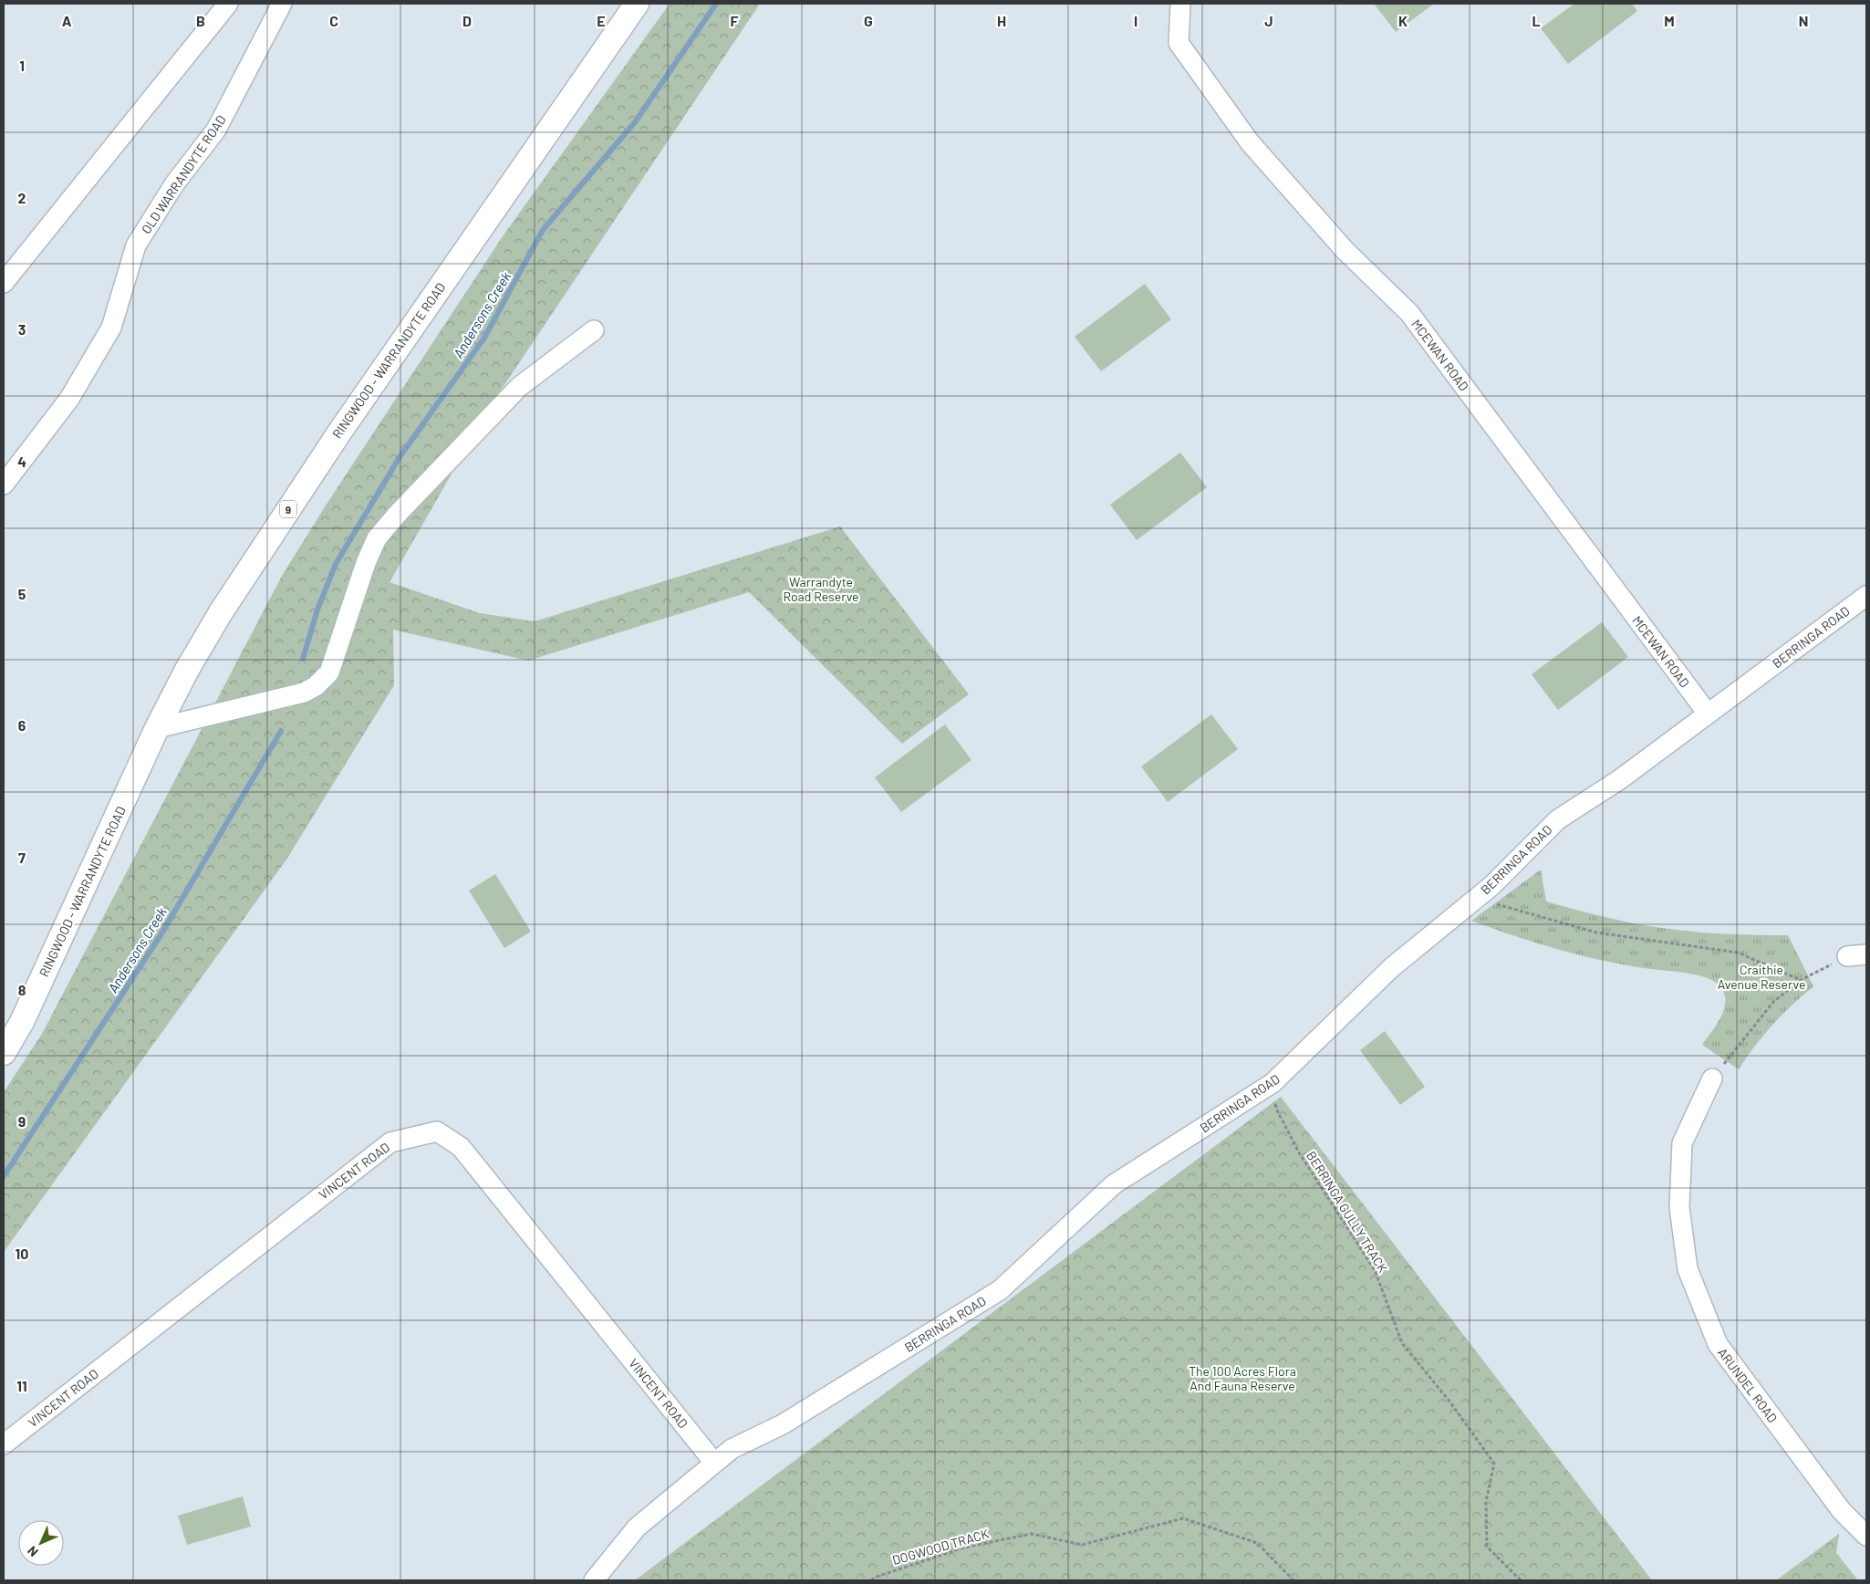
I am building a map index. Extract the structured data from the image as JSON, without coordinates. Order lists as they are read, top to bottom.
{
  "streets": {
    "main road": ["RINGWOOD - WARRANDYTE ROAD", "9"],
    "street": [
      "OLD WARRANDYTE ROAD",
      "MCEWAN ROAD",
      "BERRINGA ROAD",
      "VINCENT ROAD",
      "ARUNDEL ROAD"
    ],
    "path": ["BERRINGA GULLY TRACK", "DOGWOOD TRACK"]
  },
  "crossings": [
    ["MCEWAN ROAD", "BERRINGA ROAD"],
    ["BERRINGA ROAD", "VINCENT ROAD"],
    ["BERRINGA ROAD", "BERRINGA GULLY TRACK"]
  ],
  "water": ["Andersons Creek"],
  "parks": ["Warrandyte Road Reserve", "Craithie Avenue Reserve", "The 100 Acres Flora And Fauna Reserve"],
  "north": "bottom left",
  "grid": {
    "columns": [
      "A",
      "B",
      "C",
      "D",
      "E",
      "F",
      "G",
      "H",
      "I",
      "J",
      "K",
      "L",
      "M",
      "N"
    ],
    "rows": [
      "1",
      "2",
      "3",
      "4",
      "5",
      "6",
      "7",
      "8",
      "9",
      "10",
      "11"
    ]
  }
}
